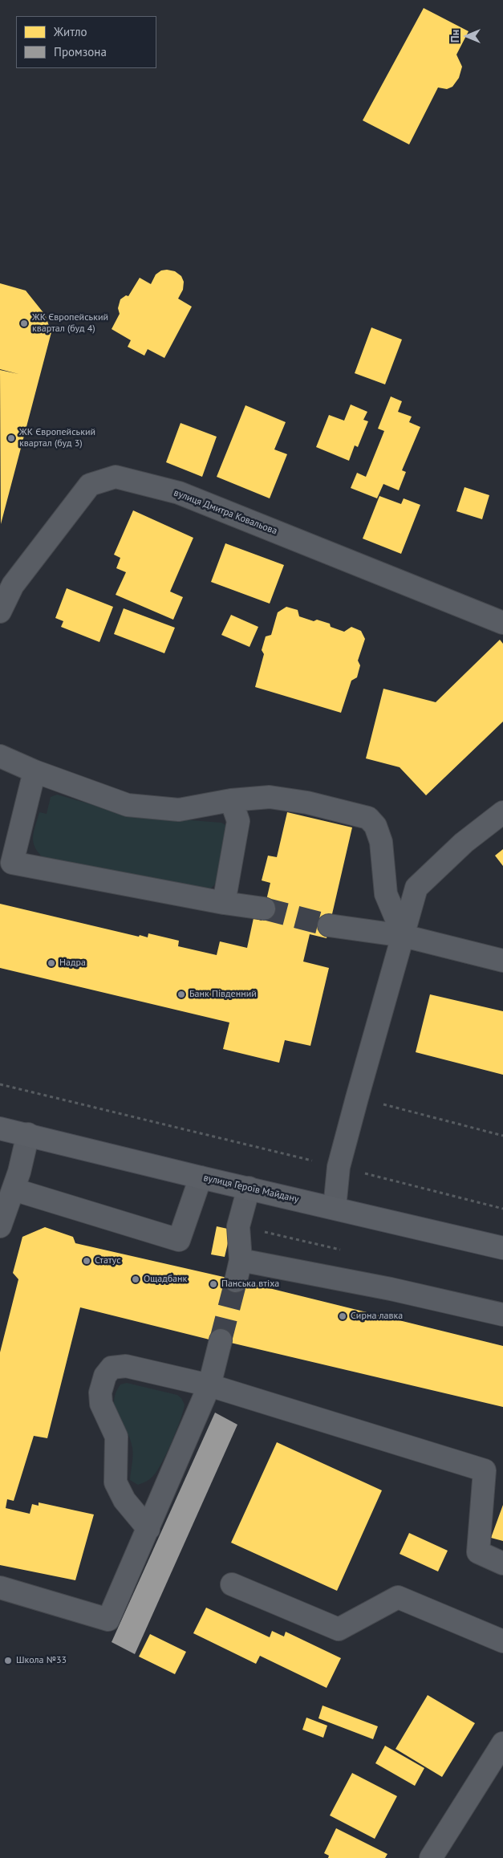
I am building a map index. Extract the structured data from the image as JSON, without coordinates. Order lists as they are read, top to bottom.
{
  "streets": {
    "main road": ["вулиця Героїв Майдану"],
    "street": ["вулиця Дмитра Ковальова"]
  },
  "places": [
    "ЖК Європейський квартал (буд 4)",
    "ЖК Європейський квартал (буд 3)",
    "Надра",
    "Банк Південний",
    "Статус",
    "Ощадбанк",
    "Панська втіха",
    "Сирна лавка",
    "Школа №33"
  ],
  "legend": ["Житло", "Промзона"],
  "north": "left"
}
